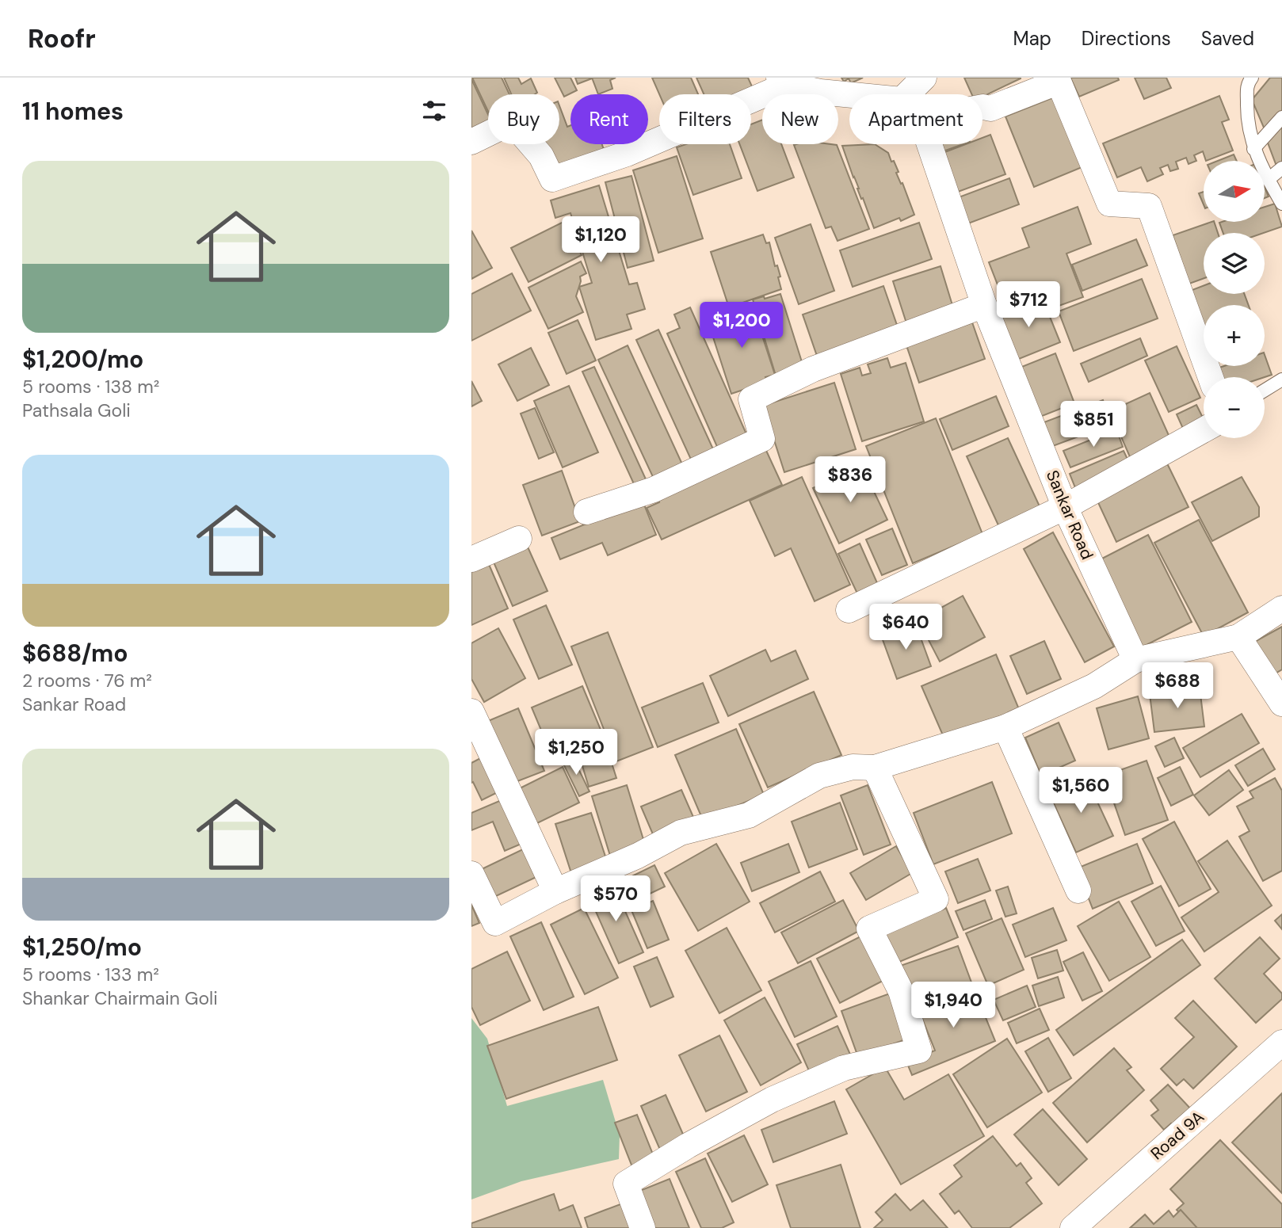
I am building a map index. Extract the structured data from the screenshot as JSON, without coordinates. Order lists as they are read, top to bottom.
{
  "streets": {
    "street": ["Sankar Road", "Road 9A"]
  },
  "north": "right",
  "page": {
    "header": "Roofr",
    "nav": ["Map", "Directions", "Saved"],
    "heading": "11 homes",
    "chip": [
      "Buy",
      "Rent",
      "Filters",
      "New",
      "Apartment"
    ],
    "list": [
      {
        "name": "$1,200/mo",
        "note": "5 rooms · 138 m² · Pathsala Goli"
      },
      {
        "name": "$688/mo",
        "note": "2 rooms · 76 m² · Sankar Road"
      },
      {
        "name": "$1,250/mo",
        "note": "5 rooms · 133 m² · Shankar Chairmain Goli"
      }
    ],
    "map_buttons": ["+", "−"],
    "price": [
      "$1,120",
      "$712",
      "$1,200",
      "$851",
      "$836",
      "$640",
      "$688",
      "$1,250",
      "$1,560",
      "$570",
      "$1,940"
    ]
  }
}
